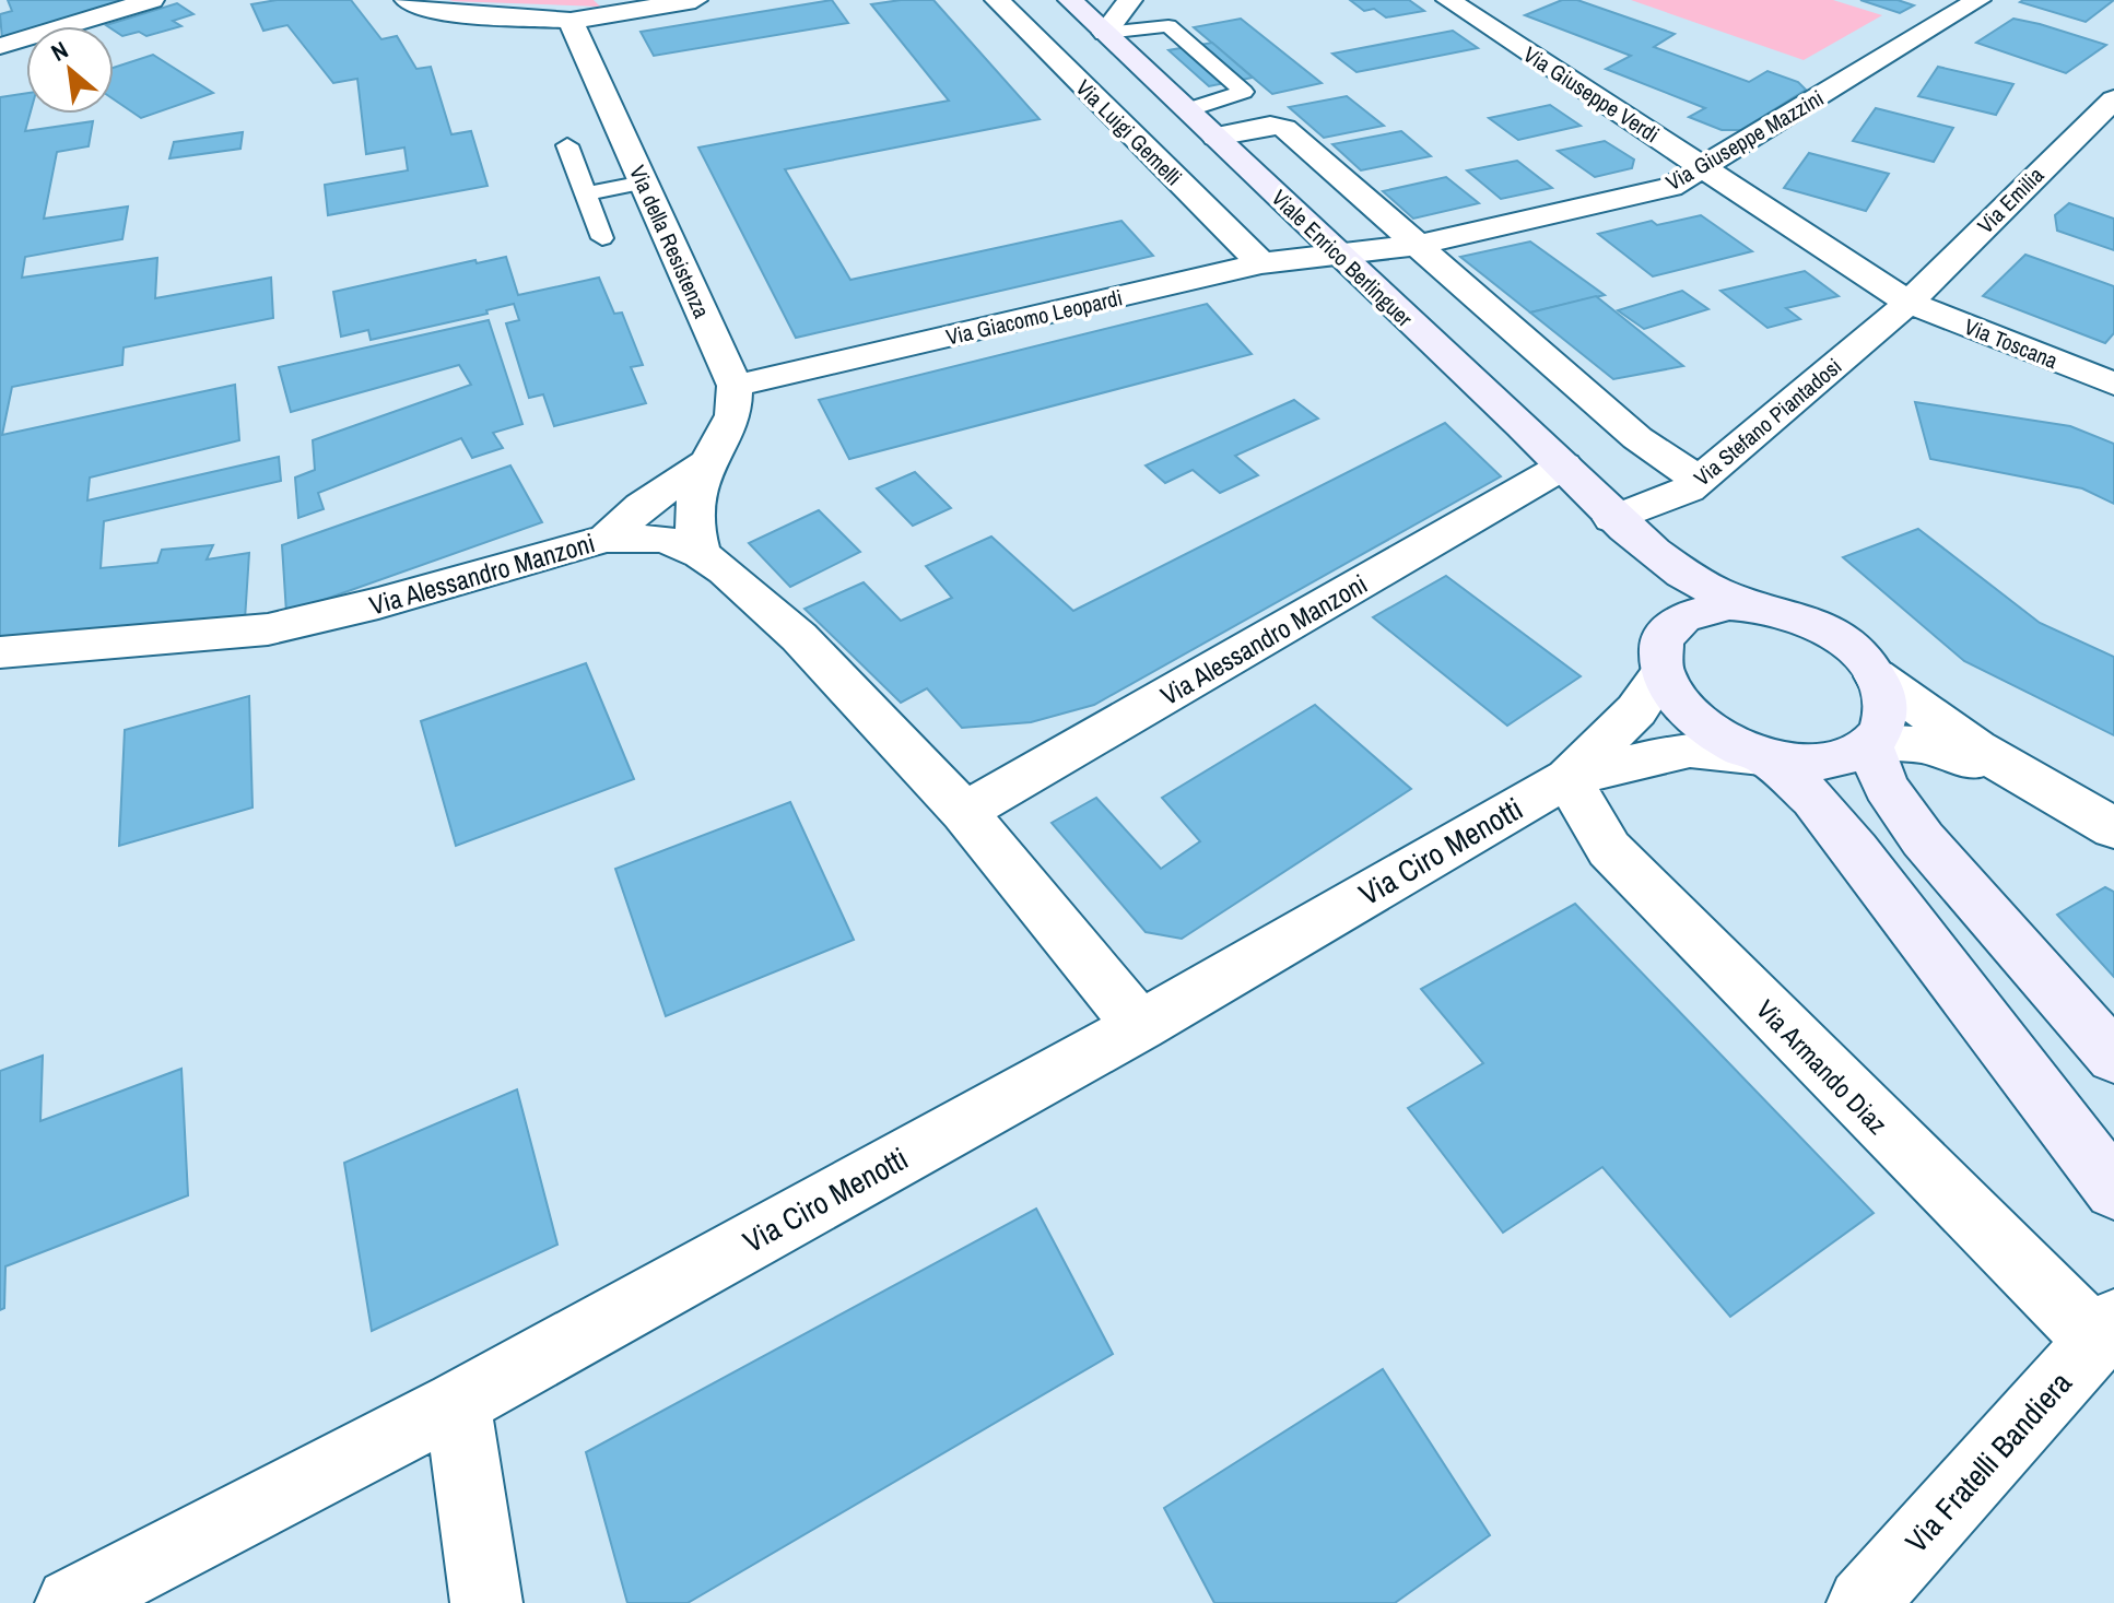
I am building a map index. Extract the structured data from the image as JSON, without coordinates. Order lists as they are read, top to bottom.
{
  "streets": {
    "street": [
      "Via Giuseppe Verdi",
      "Via Luigi Gemelli",
      "Via Giuseppe Mazzini",
      "Via Emilia",
      "Via della Resistenza",
      "Viale Enrico Berlinguer",
      "Via Giacomo Leopardi",
      "Via Toscana",
      "Via Stefano Piantadosi",
      "Via Alessandro Manzoni",
      "Via Ciro Menotti",
      "Via Armando Diaz",
      "Via Fratelli Bandiera"
    ]
  },
  "crossings": [
    ["Via Giuseppe Verdi", "Via Giuseppe Mazzini"],
    ["Via Giuseppe Verdi", "Via Emilia"],
    ["Via Giuseppe Verdi", "Via Toscana"],
    ["Via Giuseppe Verdi", "Via Stefano Piantadosi"],
    ["Via Luigi Gemelli", "Via Giacomo Leopardi"],
    ["Via Giuseppe Mazzini", "Viale Enrico Berlinguer"],
    ["Via Giuseppe Mazzini", "Via Giacomo Leopardi"],
    ["Via Emilia", "Via Toscana"],
    ["Via Emilia", "Via Stefano Piantadosi"],
    ["Via della Resistenza", "Via Giacomo Leopardi"],
    ["Viale Enrico Berlinguer", "Via Giacomo Leopardi"],
    ["Viale Enrico Berlinguer", "Via Stefano Piantadosi"],
    ["Viale Enrico Berlinguer", "Via Alessandro Manzoni"],
    ["Viale Enrico Berlinguer", "Via Ciro Menotti"],
    ["Via Toscana", "Via Stefano Piantadosi"],
    ["Via Alessandro Manzoni", "Via Ciro Menotti"],
    ["Via Ciro Menotti", "Via Armando Diaz"],
    ["Via Armando Diaz", "Via Fratelli Bandiera"]
  ],
  "north": "top left"
}
